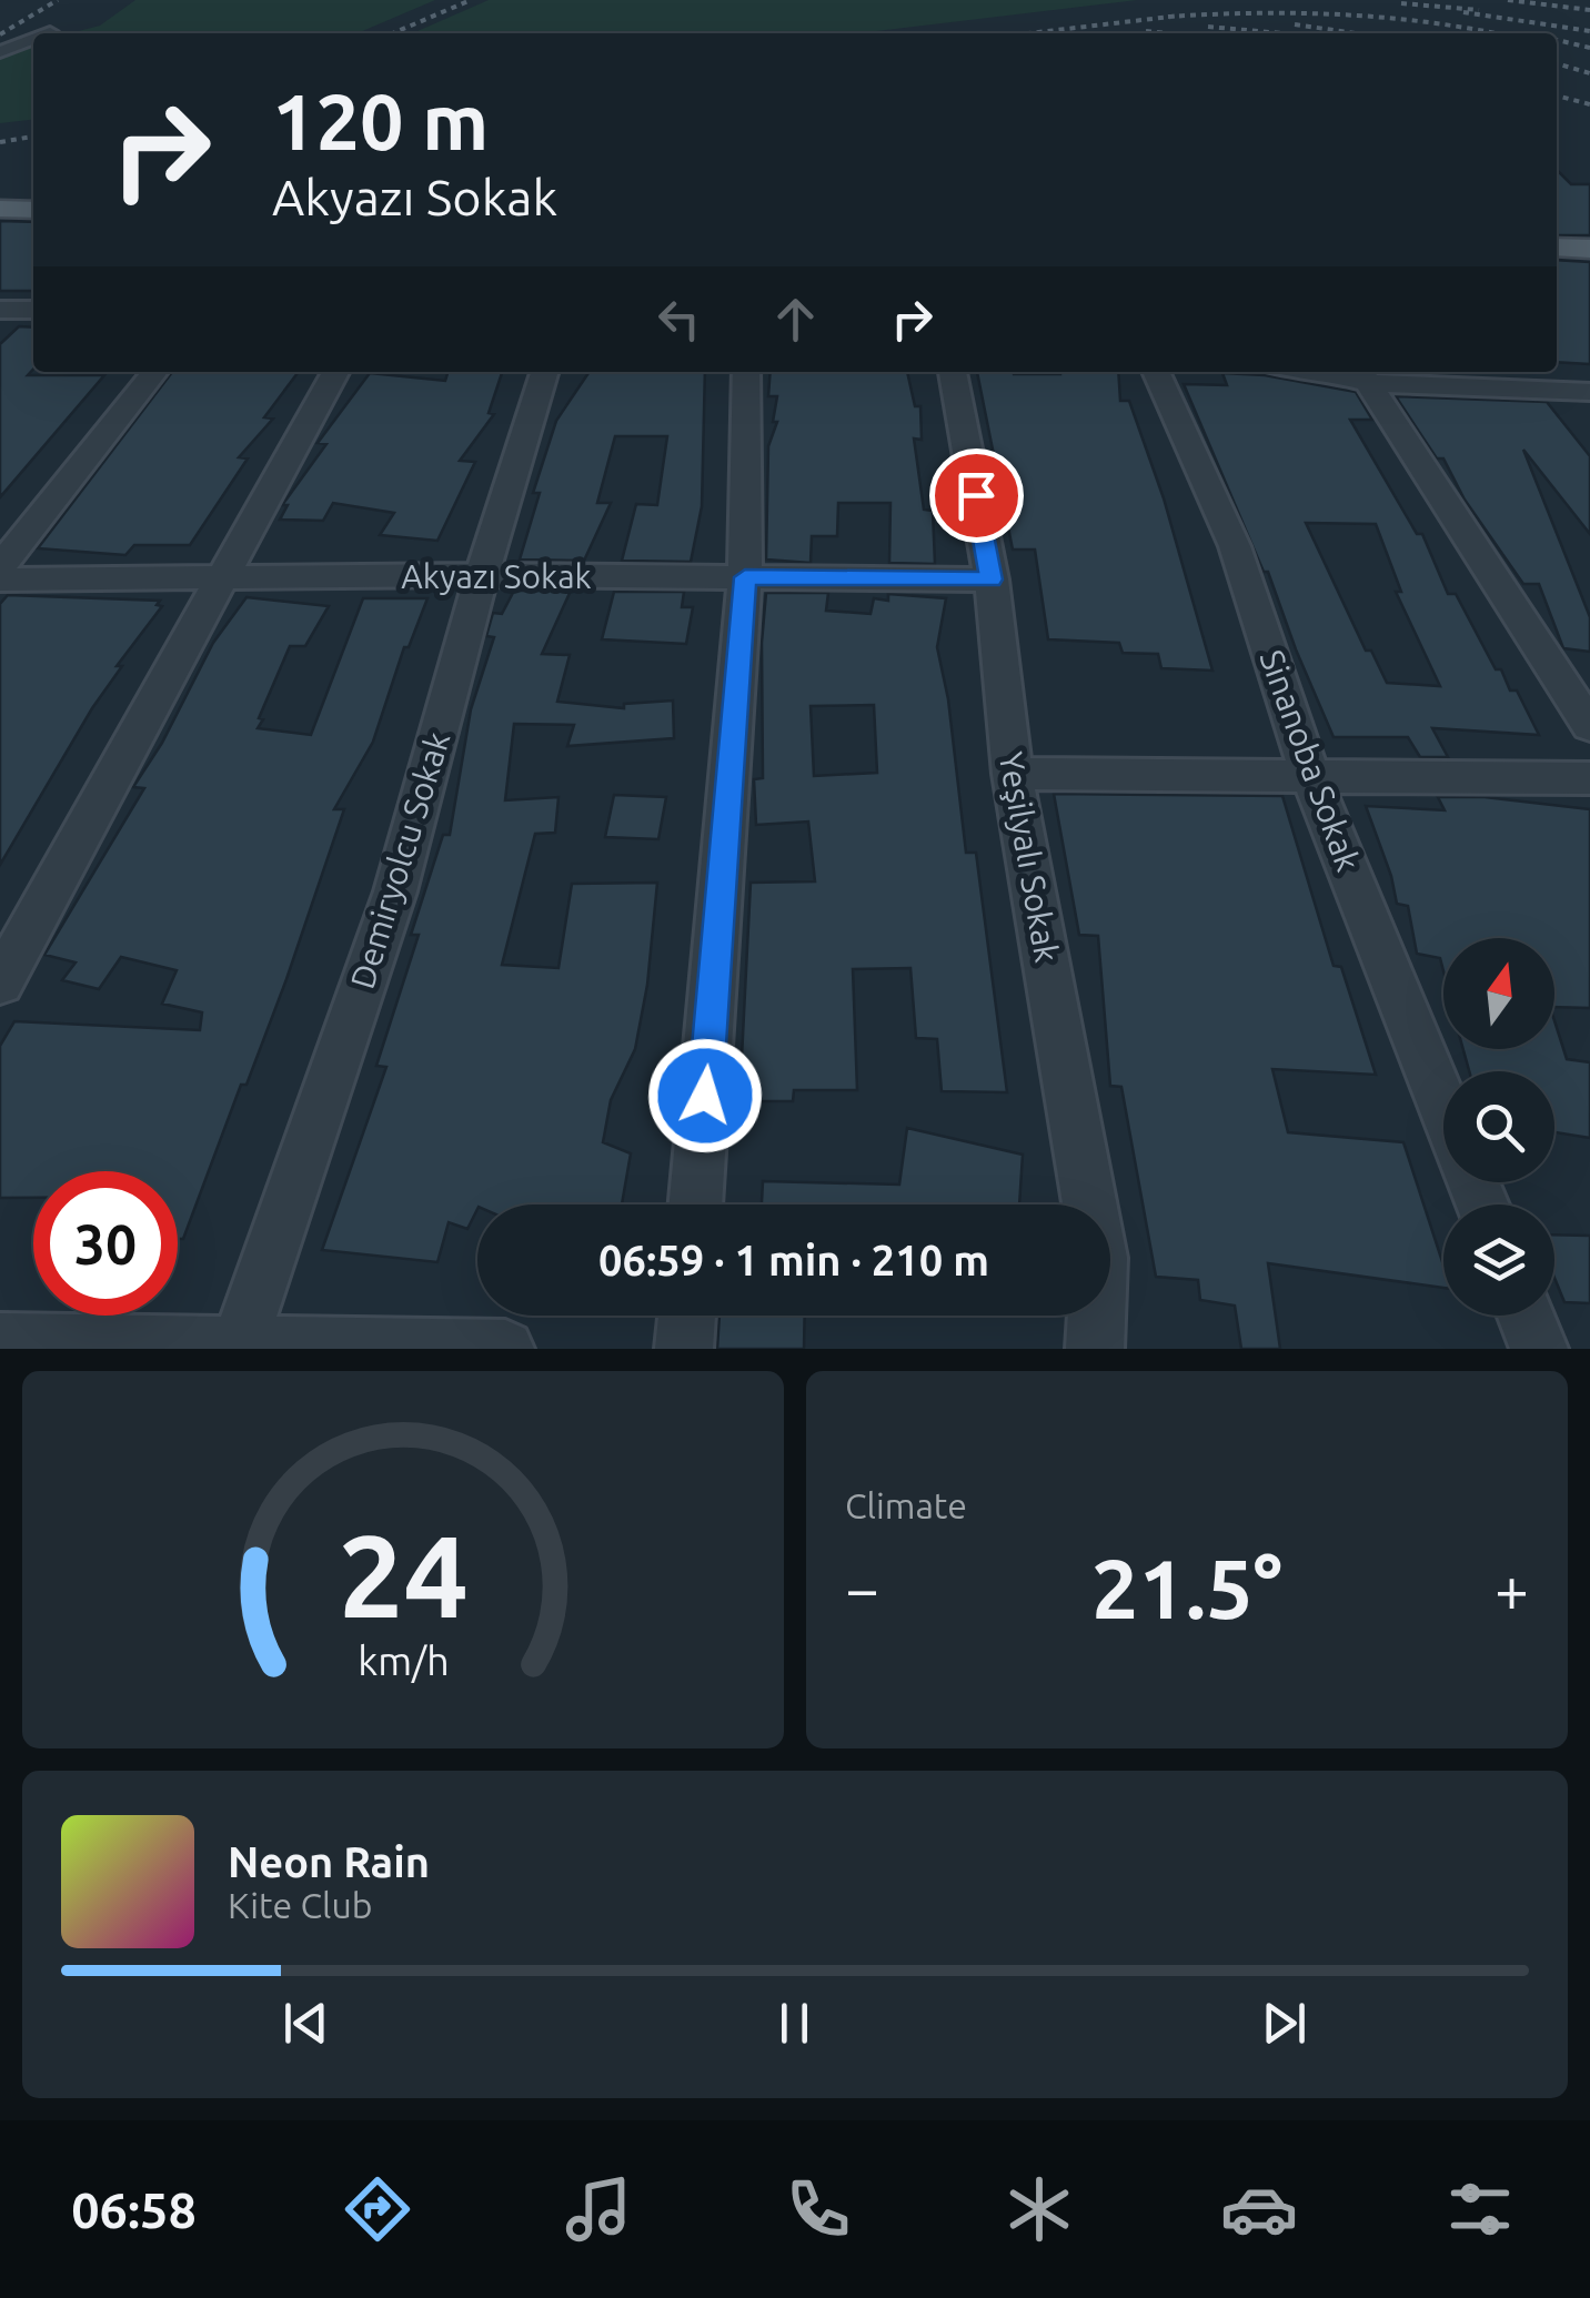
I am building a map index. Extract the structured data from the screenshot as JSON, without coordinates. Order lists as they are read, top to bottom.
{
  "streets": {
    "street": [
      "Akyazı Sokak",
      "Sinanoba Sokak",
      "Yeşilyalı Sokak",
      "Demiryolcu Sokak"
    ]
  },
  "crossings": [
    ["Akyazı Sokak", "Yeşilyalı Sokak"],
    ["Akyazı Sokak", "Demiryolcu Sokak"]
  ],
  "north": "top",
  "page": {
    "turn": ["120 m", "Akyazı Sokak"],
    "limit": "30",
    "trip": "06:59 · 1 min · 210 m",
    "tile": "Climate",
    "heat": ["−", "21.5°", "+"],
    "song": ["Neon Rain", "Kite Club"],
    "tabs": "06:58",
    "gauge": ["24", "km/h"]
  }
}
